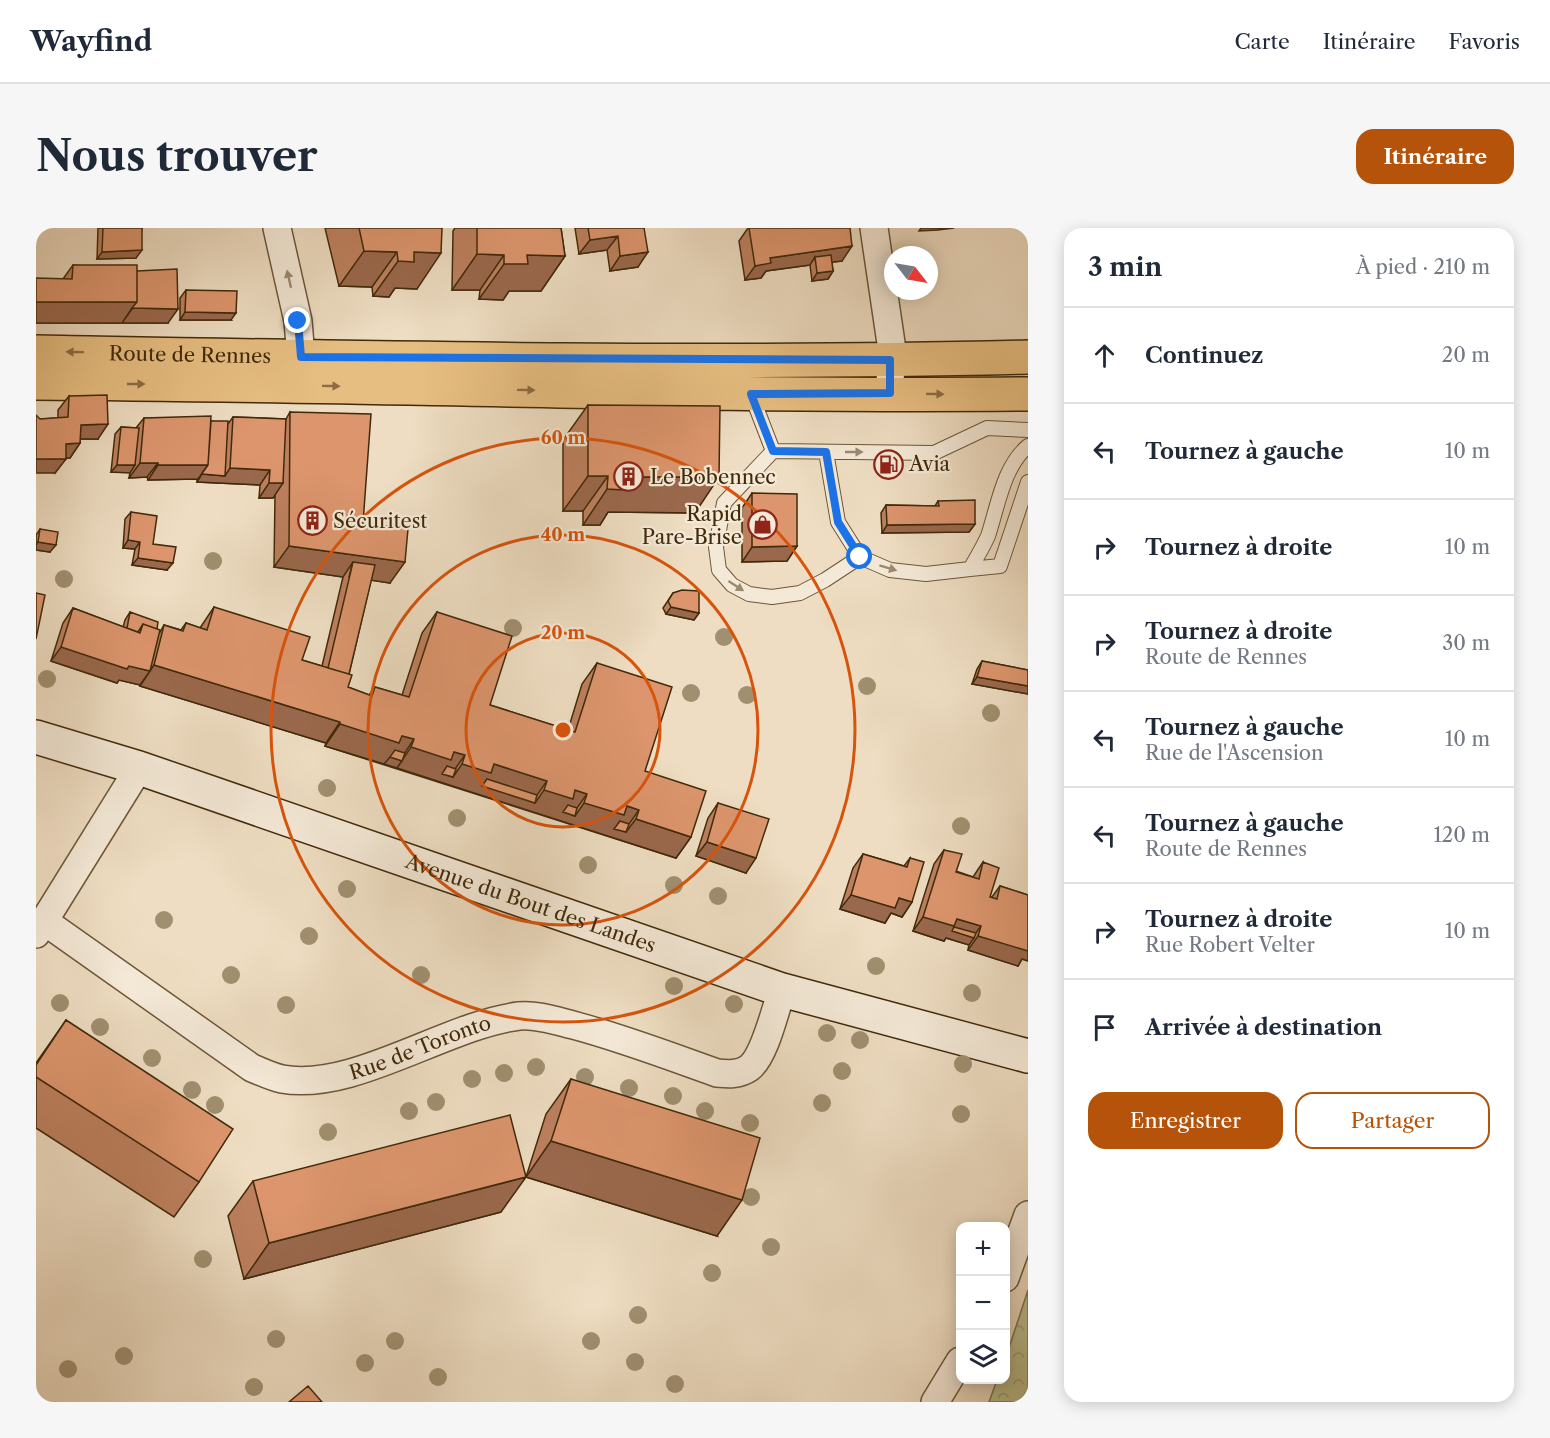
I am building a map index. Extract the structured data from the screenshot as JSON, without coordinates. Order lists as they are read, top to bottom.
{
  "streets": {
    "main road": ["Route de Rennes"],
    "street": ["Avenue du Bout des Landes", "Rue de Toronto"]
  },
  "crossings": [
    ["Avenue du Bout des Landes", "Rue de Toronto"]
  ],
  "places": {
    "fuel station": ["Avia"],
    "building": ["Le Bobennec", "Sécuritest"],
    "shop": ["Rapid Pare-Brise"]
  },
  "north": "bottom right",
  "page": {
    "header": "Wayfind",
    "nav": ["Carte", "Itinéraire", "Favoris"],
    "buttons": [
      "Itinéraire",
      ["Enregistrer", "Partager"]
    ],
    "title": "Nous trouver",
    "heading": ["3 min", "À pied · 210 m"],
    "list": [
      ["Continuez", "20 m"],
      ["Tournez à gauche", "10 m"],
      ["Tournez à droite", "10 m"],
      ["Tournez à droite", "Route de Rennes", "30 m"],
      ["Tournez à gauche", "Rue de l'Ascension", "10 m"],
      ["Tournez à gauche", "Route de Rennes", "120 m"],
      ["Tournez à droite", "Rue Robert Velter", "10 m"],
      "Arrivée à destination"
    ],
    "map_buttons": ["+", "−"]
  },
  "rings": ["60 m", "40 m", "20 m"]
}
